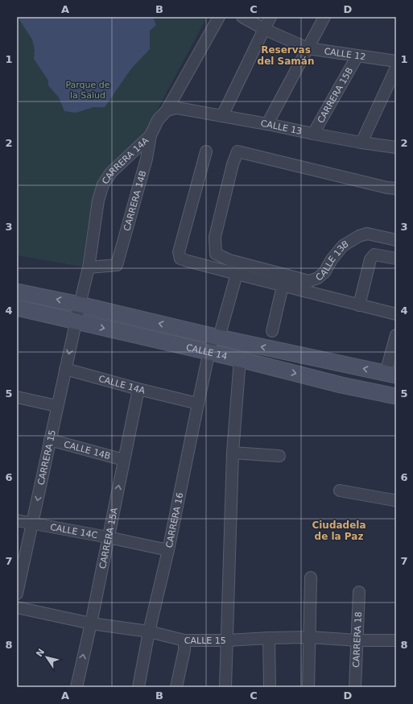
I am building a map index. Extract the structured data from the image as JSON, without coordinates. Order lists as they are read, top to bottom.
{
  "streets": {
    "main road": ["CALLE 14"],
    "street": [
      "CALLE 12",
      "CARRERA 15B",
      "CALLE 13",
      "CARRERA 14A",
      "CARRERA 14B",
      "CALLE 13B",
      "CALLE 14A",
      "CALLE 14B",
      "CARRERA 15",
      "CARRERA 16",
      "CALLE 14C",
      "CARRERA 15A",
      "CALLE 15",
      "CARRERA 18"
    ]
  },
  "crossings": [
    ["CALLE 12", "CARRERA 15B"],
    ["CARRERA 15B", "CALLE 13"],
    ["CALLE 13", "CARRERA 14A"],
    ["CARRERA 14A", "CARRERA 14B"],
    ["CARRERA 14A", "CALLE 14"],
    ["CARRERA 14A", "CARRERA 15"],
    ["CALLE 14", "CARRERA 15"],
    ["CALLE 14", "CARRERA 16"],
    ["CALLE 14A", "CARRERA 15"],
    ["CALLE 14A", "CARRERA 16"],
    ["CALLE 14A", "CARRERA 15A"],
    ["CALLE 14B", "CARRERA 15"],
    ["CALLE 14B", "CARRERA 15A"],
    ["CARRERA 15", "CALLE 14C"],
    ["CARRERA 16", "CALLE 14C"],
    ["CARRERA 16", "CALLE 15"],
    ["CALLE 14C", "CARRERA 15A"],
    ["CARRERA 15A", "CALLE 15"],
    ["CALLE 15", "CARRERA 18"]
  ],
  "one_way": ["CARRERA 15"],
  "districts": ["Reservas del Samán", "Ciudadela de la Paz"],
  "parks": ["Parque de la Salud"],
  "north": "top left",
  "grid": {
    "columns": [
      "A",
      "B",
      "C",
      "D"
    ],
    "rows": [
      "1",
      "2",
      "3",
      "4",
      "5",
      "6",
      "7",
      "8"
    ]
  }
}
